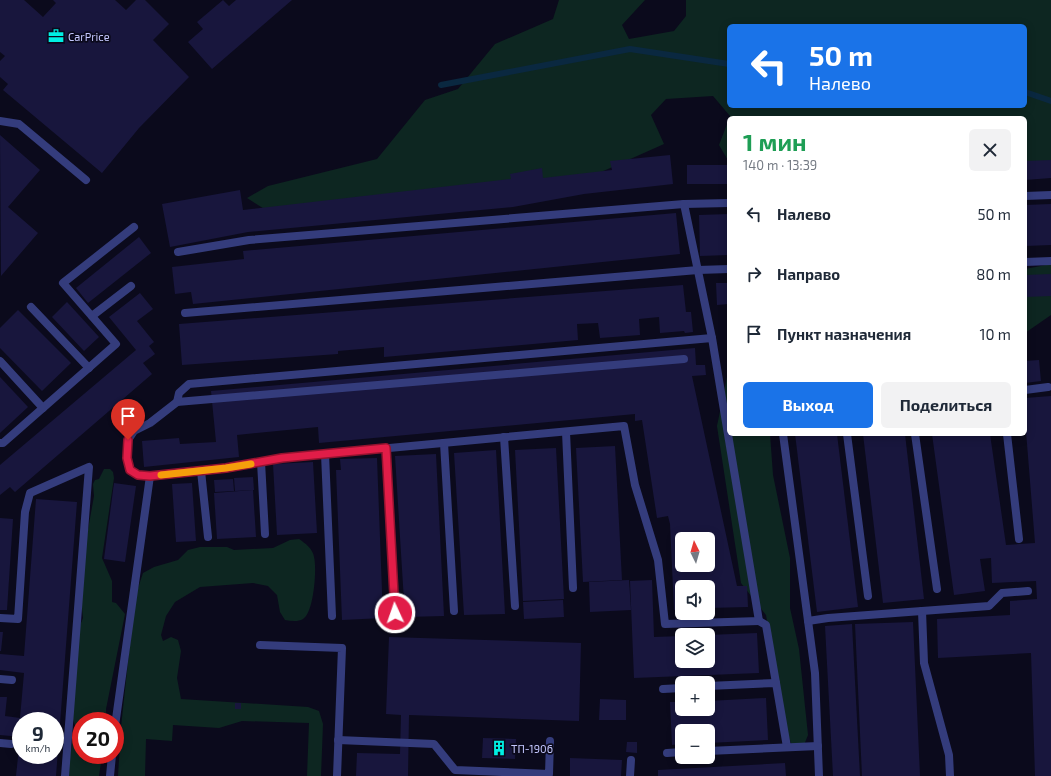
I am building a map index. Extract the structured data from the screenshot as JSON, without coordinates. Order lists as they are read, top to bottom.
{
  "places": {
    "office": ["CarPrice"],
    "building": ["ТП-1906"]
  },
  "north": "top",
  "page": {
    "turn": ["50 m", "Налево"],
    "heading": ["1 мин", "140 m · 13:39"],
    "list": [
      {
        "name": "Налево",
        "value": "50 m"
      },
      {
        "name": "Направо",
        "value": "80 m"
      },
      {
        "name": "Пункт назначения",
        "value": "10 m"
      }
    ],
    "buttons": ["Выход", "Поделиться"],
    "map_buttons": ["+", "−"],
    "speed": "9 km/h",
    "limit": "20"
  }
}
